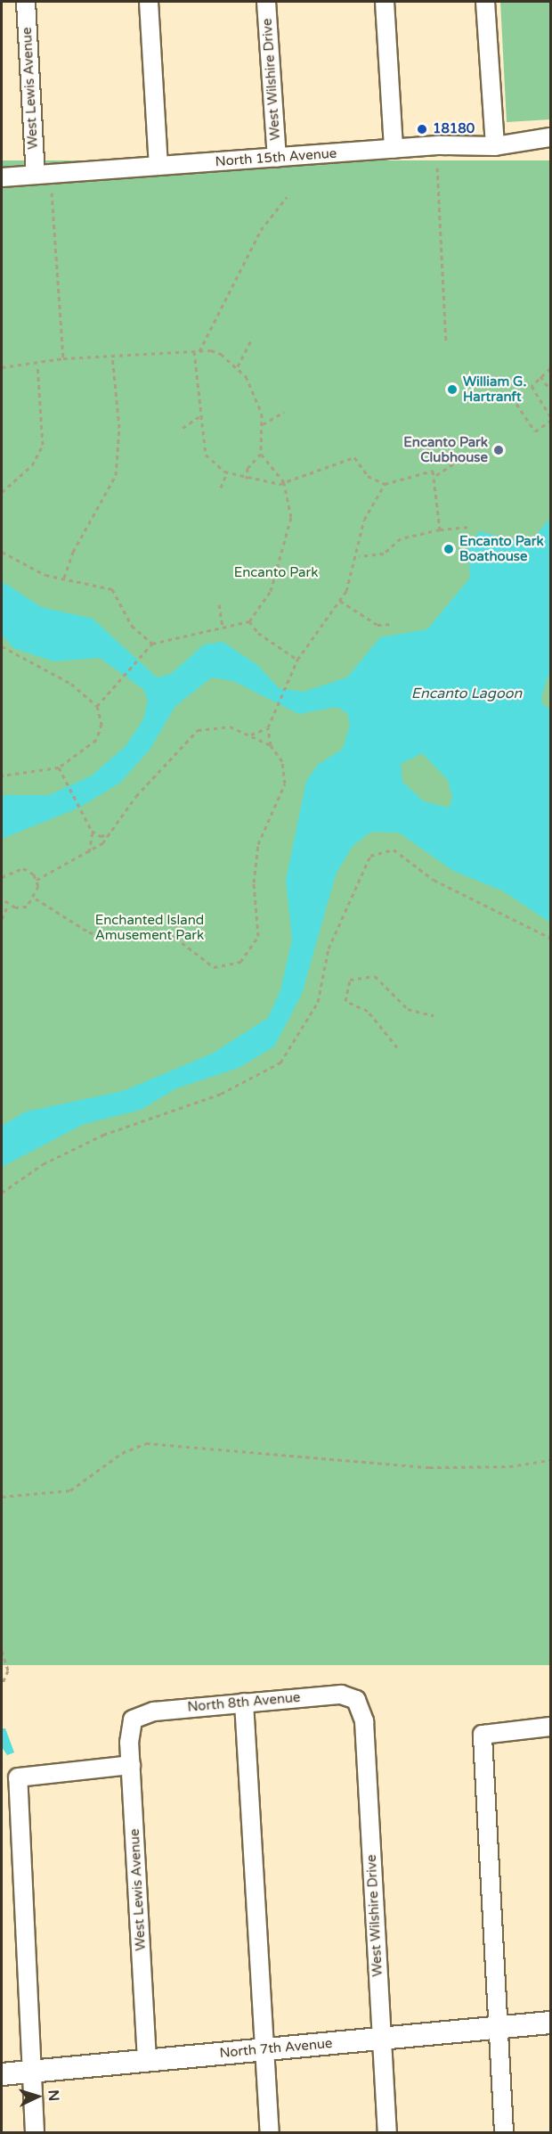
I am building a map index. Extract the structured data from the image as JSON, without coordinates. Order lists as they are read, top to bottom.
{
  "streets": {
    "main road": ["North 7th Avenue"],
    "street": [
      "West Wilshire Drive",
      "West Lewis Avenue",
      "North 15th Avenue",
      "North 8th Avenue"
    ]
  },
  "crossings": [
    ["West Wilshire Drive", "North 15th Avenue"],
    ["West Wilshire Drive", "North 8th Avenue"],
    ["West Wilshire Drive", "North 7th Avenue"],
    ["West Lewis Avenue", "North 15th Avenue"],
    ["West Lewis Avenue", "North 8th Avenue"],
    ["West Lewis Avenue", "North 7th Avenue"]
  ],
  "water": ["Encanto Lagoon"],
  "parks": ["Encanto Park", "Enchanted Island Amusement Park"],
  "places": [
    "18180",
    "William G. Hartranft",
    "Encanto Park Clubhouse",
    "Encanto Park Boathouse"
  ],
  "north": "right"
}
